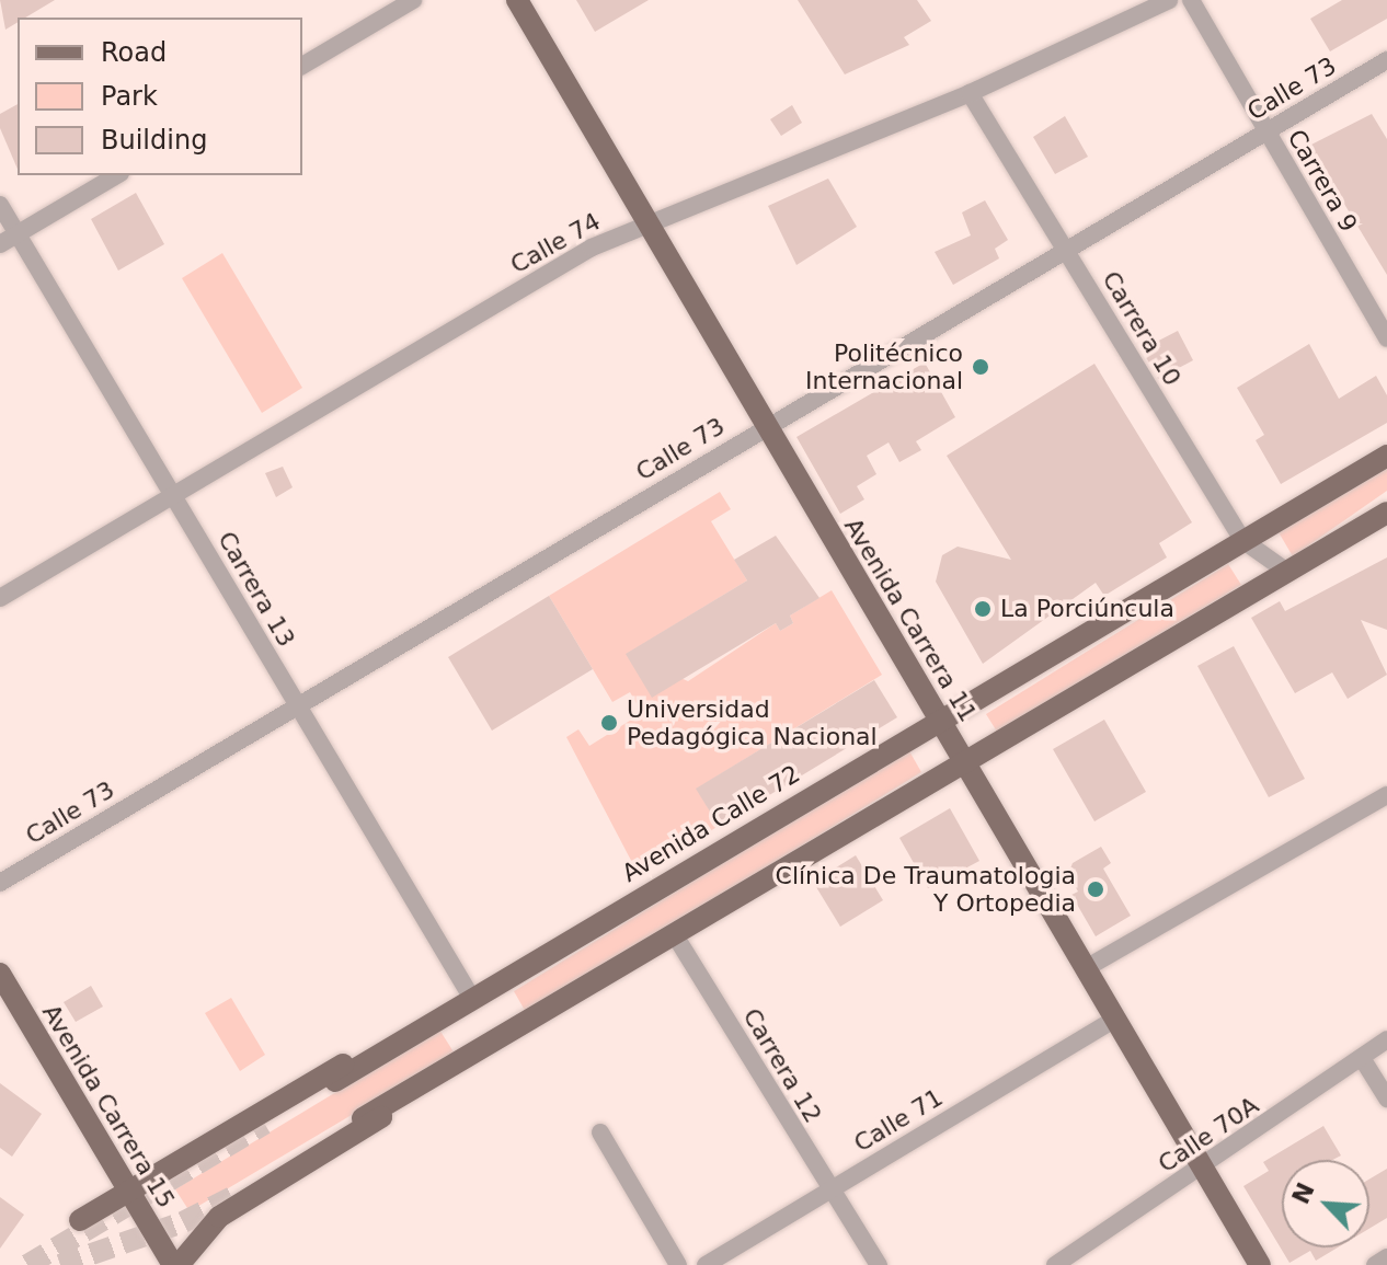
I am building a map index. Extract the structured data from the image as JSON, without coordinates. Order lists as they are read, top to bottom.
{
  "streets": {
    "main road": ["Avenida Carrera 11", "Avenida Calle 72", "Avenida Carrera 15"],
    "street": [
      "Calle 73",
      "Carrera 9",
      "Calle 74",
      "Carrera 10",
      "Carrera 13",
      "Carrera 12",
      "Calle 71",
      "Calle 70A"
    ]
  },
  "crossings": [
    ["Calle 73", "Carrera 9"],
    ["Calle 73", "Carrera 10"],
    ["Calle 73", "Carrera 13"],
    ["Calle 73", "Avenida Carrera 11"],
    ["Calle 74", "Carrera 10"],
    ["Calle 74", "Carrera 13"],
    ["Calle 74", "Avenida Carrera 11"],
    ["Carrera 10", "Avenida Calle 72"],
    ["Carrera 13", "Avenida Calle 72"],
    ["Avenida Carrera 11", "Avenida Calle 72"],
    ["Avenida Carrera 11", "Calle 71"],
    ["Avenida Carrera 11", "Calle 70A"],
    ["Carrera 12", "Calle 71"]
  ],
  "places": [
    "Politécnico Internacional",
    "La Porciúncula",
    "Universidad Pedagógica Nacional",
    "Clínica De Traumatologia Y Ortopedia"
  ],
  "legend": ["Road", "Park", "Building"],
  "north": "top left"
}
